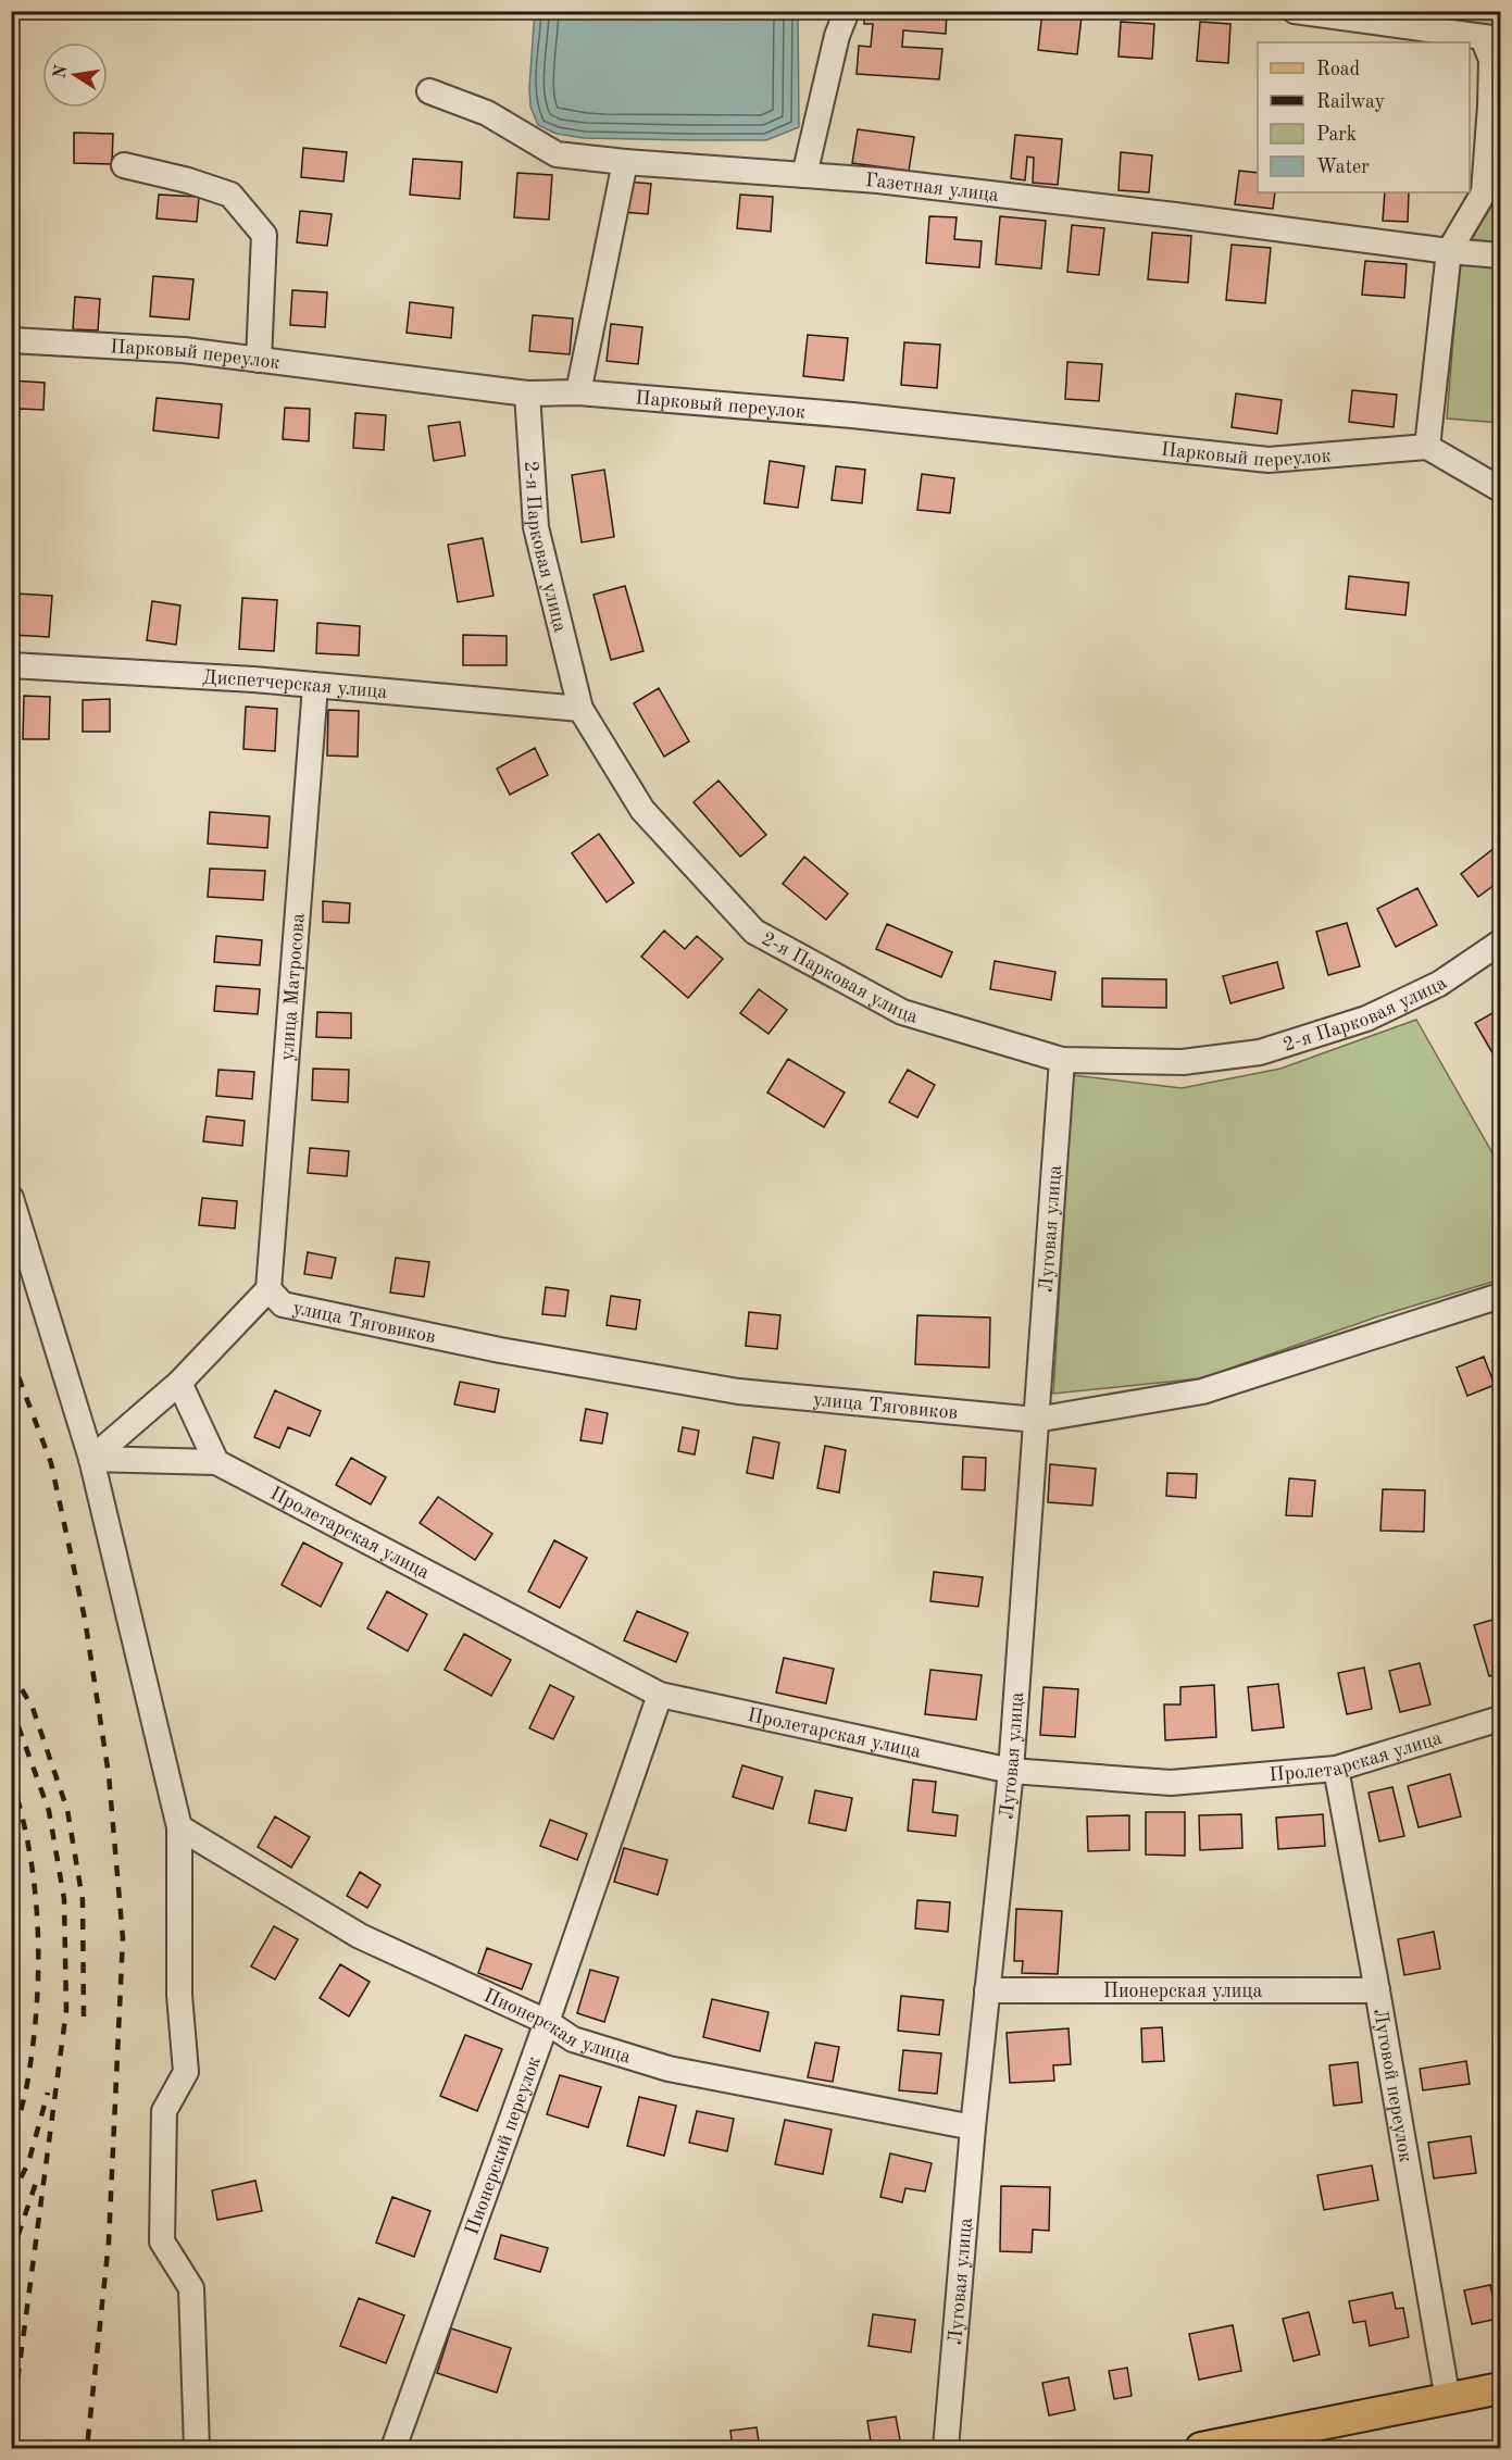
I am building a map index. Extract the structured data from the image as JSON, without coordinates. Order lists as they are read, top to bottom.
{
  "streets": {
    "street": [
      "Газетная улица",
      "Парковый переулок",
      "2-я Парковая улица",
      "Диспетчерская улица",
      "улица Матросова",
      "Луговая улица",
      "улица Тяговиков",
      "Пролетарская улица",
      "Пионерская улица",
      "Луговой переулок",
      "Пионерский переулок"
    ]
  },
  "crossings": [
    ["Парковый переулок", "2-я Парковая улица"],
    ["2-я Парковая улица", "Диспетчерская улица"],
    ["2-я Парковая улица", "Луговая улица"],
    ["Диспетчерская улица", "улица Матросова"],
    ["улица Матросова", "улица Тяговиков"],
    ["Луговая улица", "улица Тяговиков"],
    ["Луговая улица", "Пролетарская улица"],
    ["Луговая улица", "Пионерская улица"],
    ["Пролетарская улица", "Луговой переулок"],
    ["Пролетарская улица", "Пионерский переулок"],
    ["Пионерская улица", "Луговой переулок"],
    ["Пионерская улица", "Пионерский переулок"]
  ],
  "legend": [
    "Road",
    "Railway",
    "Park",
    "Water"
  ],
  "north": "left"
}
